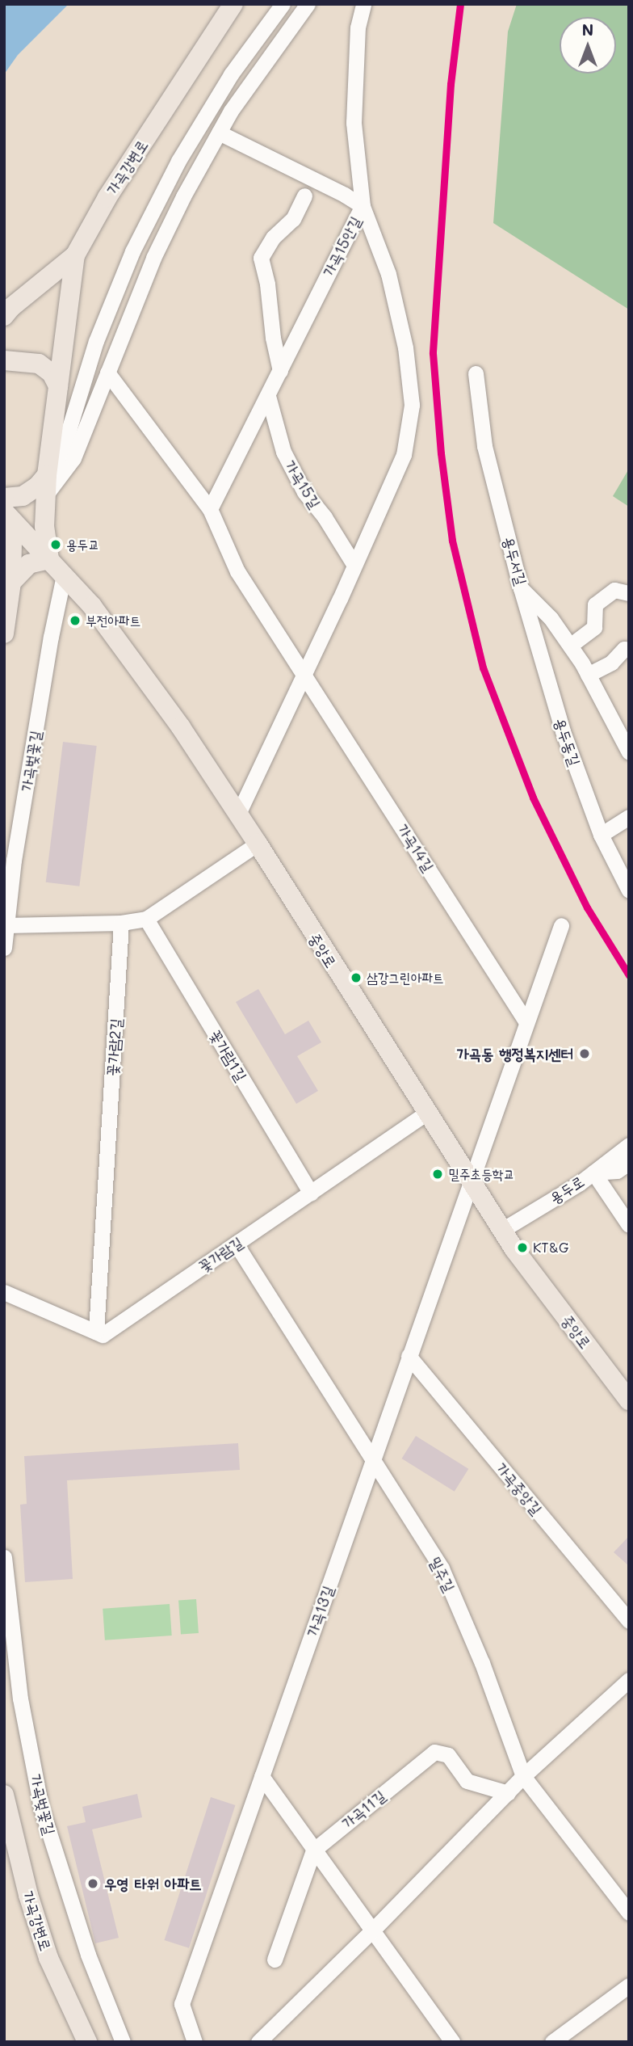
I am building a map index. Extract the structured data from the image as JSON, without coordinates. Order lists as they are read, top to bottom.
{
  "streets": {
    "main road": ["가곡강변로", "중앙로"],
    "street": [
      "가곡15안길",
      "가곡15길",
      "용두서길",
      "용두동길",
      "가곡벚꽃길",
      "가곡14길",
      "꽃가람2길",
      "꽃가람1길",
      "용두로",
      "꽃가람길",
      "가곡중앙길",
      "밀주길",
      "가곡13길",
      "가곡11길"
    ]
  },
  "crossings": [
    ["가곡15안길", "가곡15길"],
    ["용두서길", "용두동길"],
    ["가곡벚꽃길", "중앙로"],
    ["중앙로", "용두로"],
    ["중앙로", "꽃가람길"],
    ["중앙로", "가곡13길"],
    ["꽃가람2길", "꽃가람길"],
    ["꽃가람1길", "꽃가람길"],
    ["꽃가람길", "밀주길"],
    ["가곡중앙길", "가곡13길"],
    ["밀주길", "가곡13길"]
  ],
  "places": [
    "용두교",
    "부전아파트",
    "삼강그린아파트",
    "가곡동 행정복지센터",
    "밀주초등학교",
    "KT&G",
    "우영 타워 아파트"
  ],
  "north": "top"
}
